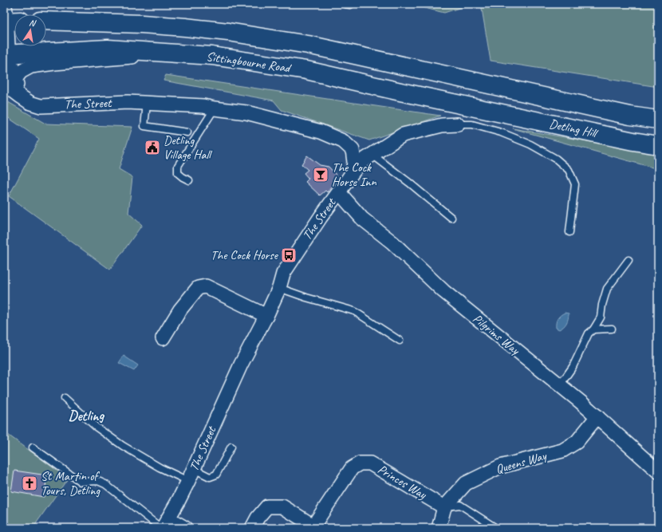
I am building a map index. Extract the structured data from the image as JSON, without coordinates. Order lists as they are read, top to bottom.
{
  "streets": {
    "highway": ["Sittingbourne Road", "Detling Hill"],
    "street": [
      "The Street",
      "Pilgrims Way",
      "Queens Way",
      "Princes Way"
    ]
  },
  "crossings": [
    ["Sittingbourne Road", "The Street"],
    ["Sittingbourne Road", "Detling Hill"],
    ["The Street", "Pilgrims Way"],
    ["Pilgrims Way", "Queens Way"],
    ["Queens Way", "Princes Way"]
  ],
  "districts": ["Detling"],
  "places": {
    "public building": ["Detling Village Hall"],
    "bar": ["The Cock Horse Inn"],
    "bus stop": ["The Cock Horse"],
    "church": ["St Martin of Tours, Detling"]
  },
  "north": "top"
}
